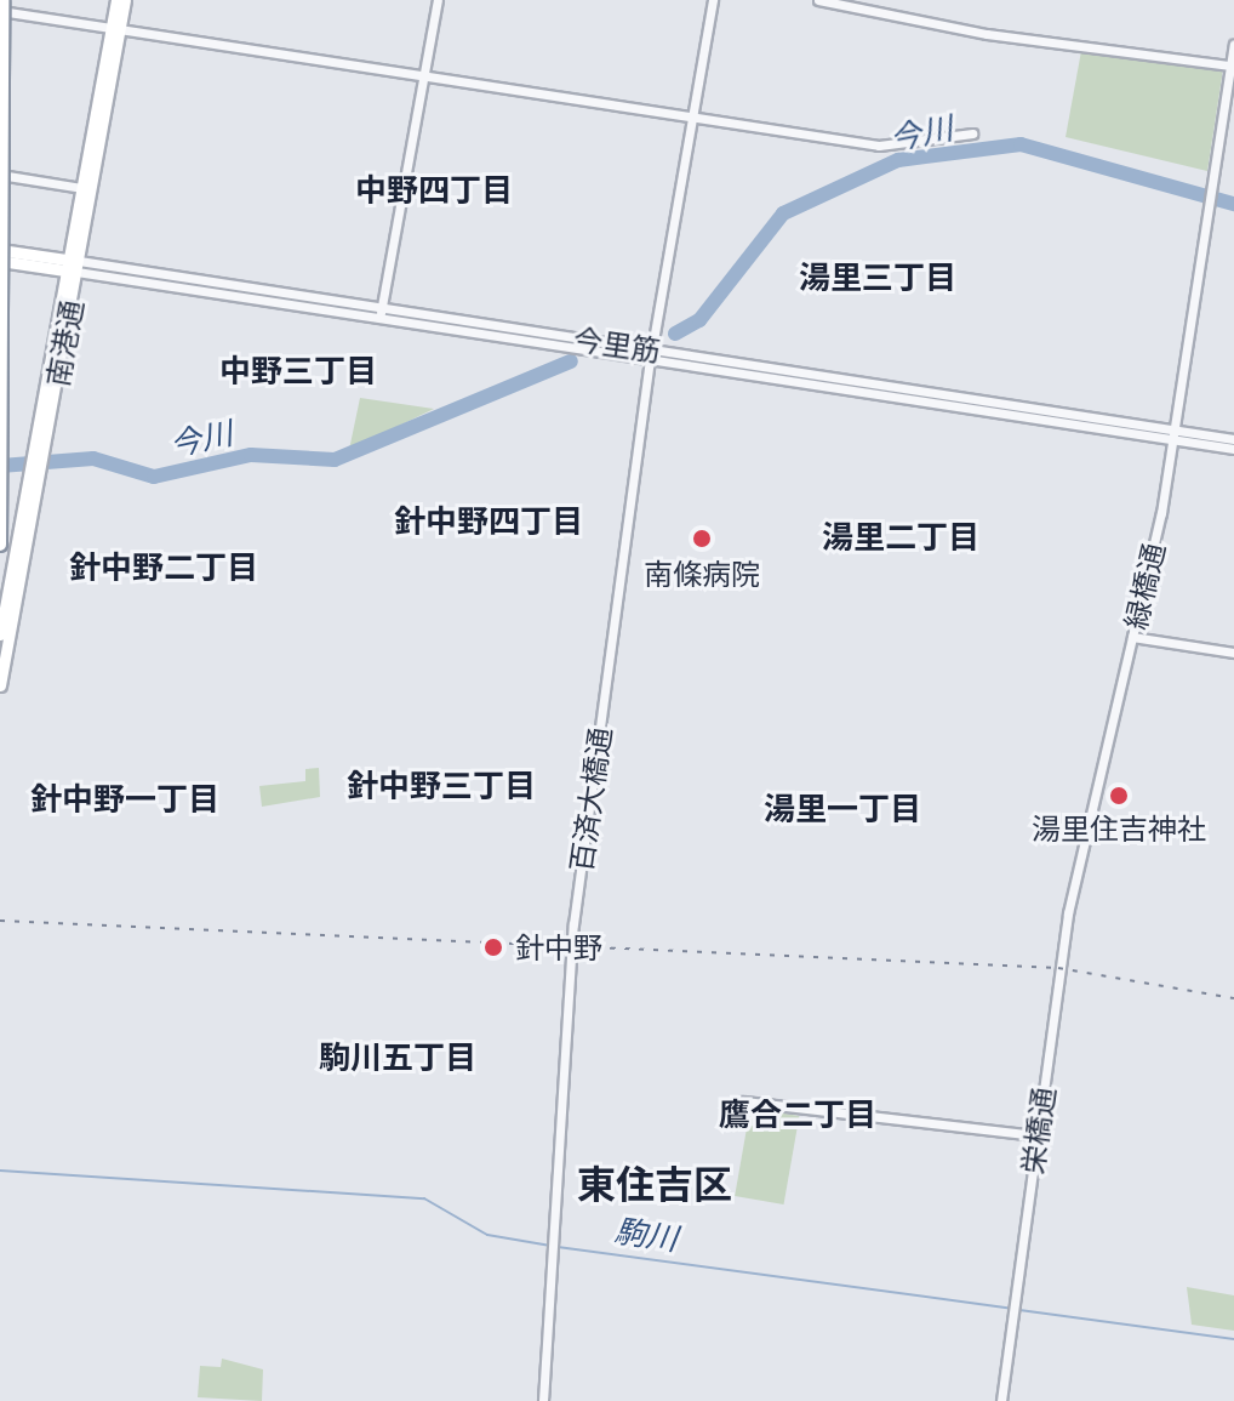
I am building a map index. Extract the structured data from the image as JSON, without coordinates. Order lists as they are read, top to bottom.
{
  "streets": {
    "main road": ["南港通", "今里筋"],
    "street": ["緑橋通", "百済大橋通", "栄橋通"]
  },
  "crossings": [
    ["南港通", "今里筋"],
    ["今里筋", "緑橋通"],
    ["今里筋", "百済大橋通"],
    ["緑橋通", "栄橋通"]
  ],
  "districts": [
    "中野四丁目",
    "湯里三丁目",
    "中野三丁目",
    "針中野四丁目",
    "湯里二丁目",
    "針中野二丁目",
    "針中野三丁目",
    "針中野一丁目",
    "湯里一丁目",
    "駒川五丁目",
    "鷹合二丁目",
    "東住吉区"
  ],
  "water": ["今川", "駒川"],
  "places": ["南條病院", "湯里住吉神社", "針中野"]
}
